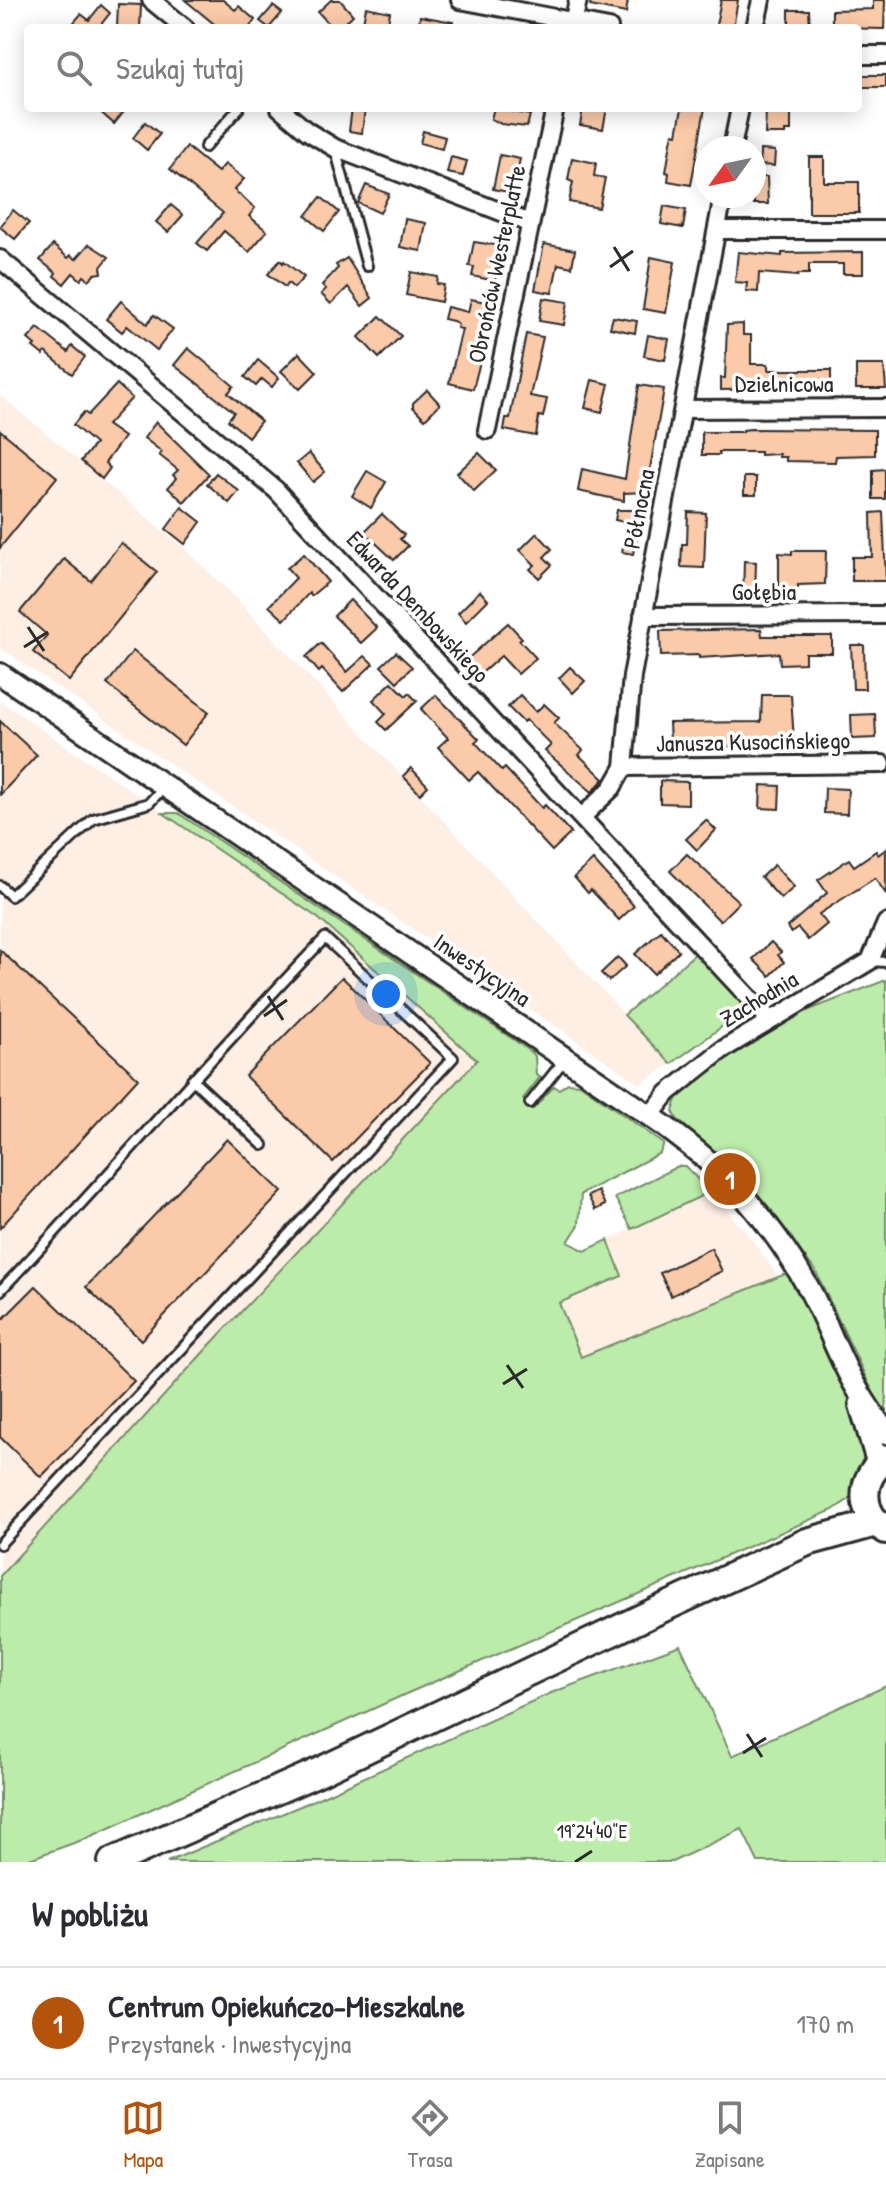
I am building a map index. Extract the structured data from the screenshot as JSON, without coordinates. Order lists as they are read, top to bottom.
{
  "streets": {
    "street": [
      "Obrońców Westerplatte",
      "Dzielnicowa",
      "Północna",
      "Gołębia",
      "Edwarda Dembowskiego",
      "Janusza Kusocińskiego",
      "Inwestycyjna",
      "Zachodnia"
    ]
  },
  "crossings": [
    ["Dzielnicowa", "Północna"],
    ["Północna", "Gołębia"],
    ["Północna", "Janusza Kusocińskiego"],
    ["Edwarda Dembowskiego", "Zachodnia"],
    ["Inwestycyjna", "Zachodnia"]
  ],
  "north": "bottom left",
  "page": {
    "search": "Szukaj tutaj",
    "pins": "1",
    "heading": "W pobliżu",
    "list": [
      {
        "mark": "1",
        "name": "Centrum Opiekuńczo-Mieszkalne",
        "note": "Przystanek · Inwestycyjna",
        "value": "170 m"
      }
    ],
    "nav": ["Mapa", "Trasa", "Zapisane"]
  },
  "coordinates": ["19°24'40\"E"]
}
